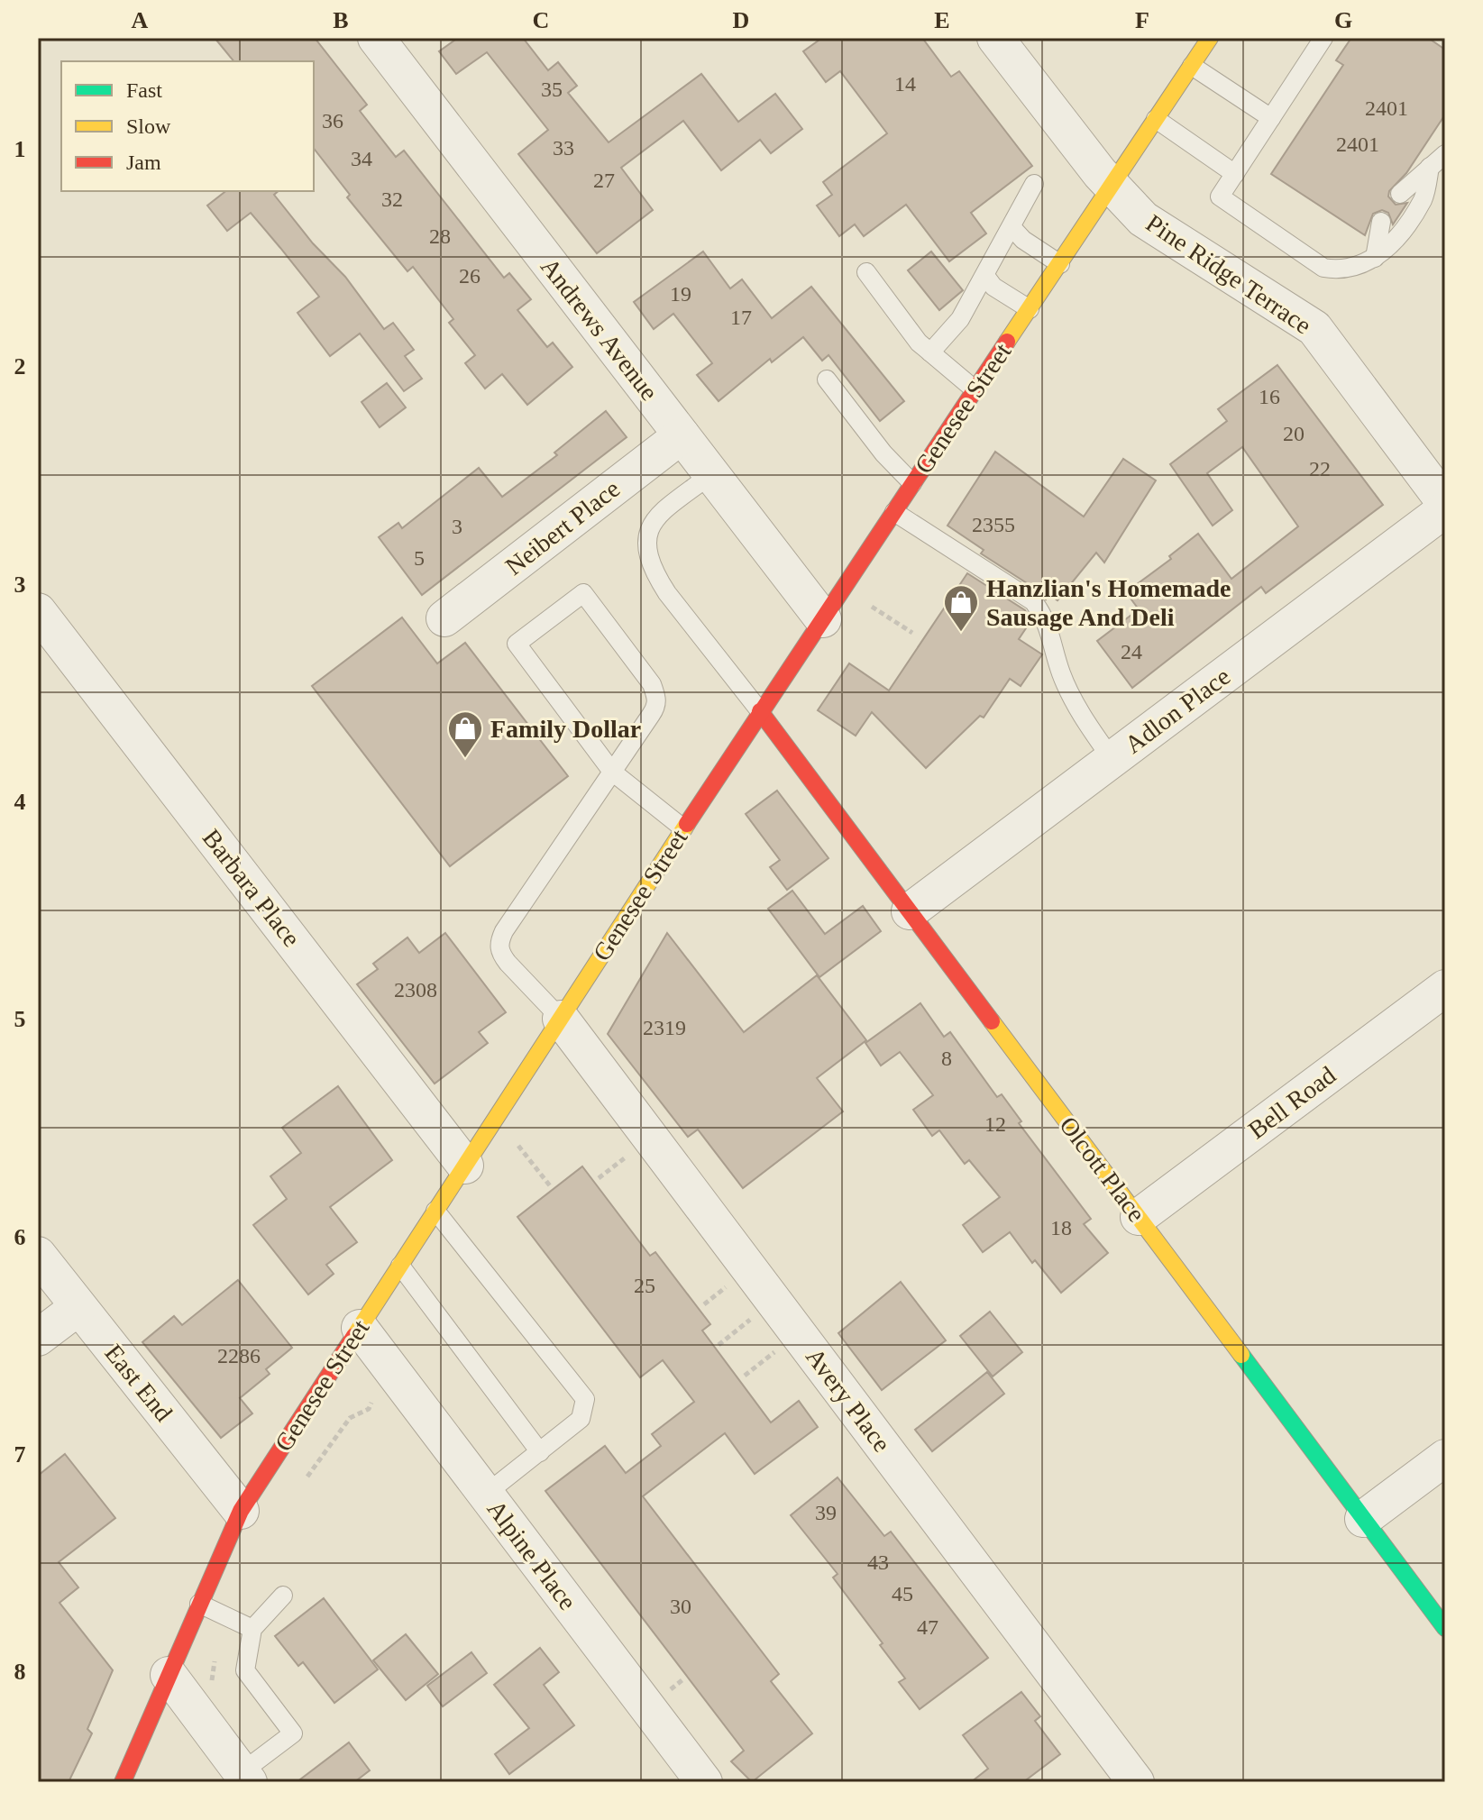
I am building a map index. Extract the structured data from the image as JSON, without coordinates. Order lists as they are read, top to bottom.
{
  "streets": {
    "main road": ["Genesee Street", "Olcott Place"],
    "street": [
      "Pine Ridge Terrace",
      "Andrews Avenue",
      "Neibert Place",
      "Adlon Place",
      "Barbara Place",
      "Bell Road",
      "East End",
      "Avery Place",
      "Alpine Place"
    ]
  },
  "crossings": [
    ["Pine Ridge Terrace", "Genesee Street"],
    ["Andrews Avenue", "Genesee Street"],
    ["Andrews Avenue", "Neibert Place"],
    ["Genesee Street", "Barbara Place"],
    ["Genesee Street", "Olcott Place"],
    ["Genesee Street", "East End"],
    ["Genesee Street", "Avery Place"],
    ["Genesee Street", "Alpine Place"],
    ["Adlon Place", "Olcott Place"],
    ["Bell Road", "Olcott Place"]
  ],
  "places": {
    "shop": ["Hanzlian's Homemade Sausage And Deli", "Family Dollar"]
  },
  "house_numbers": [
    "14",
    "35",
    "2401",
    "36",
    "2401",
    "33",
    "34",
    "27",
    "32",
    "28",
    "26",
    "19",
    "17",
    "16",
    "20",
    "22",
    "2355",
    "3",
    "5",
    "24",
    "2308",
    "2319",
    "8",
    "12",
    "18",
    "25",
    "2286",
    "39",
    "43",
    "45",
    "30",
    "47"
  ],
  "legend": ["Fast", "Slow", "Jam"],
  "grid": {
    "columns": [
      "A",
      "B",
      "C",
      "D",
      "E",
      "F",
      "G"
    ],
    "rows": [
      "1",
      "2",
      "3",
      "4",
      "5",
      "6",
      "7",
      "8"
    ]
  }
}
